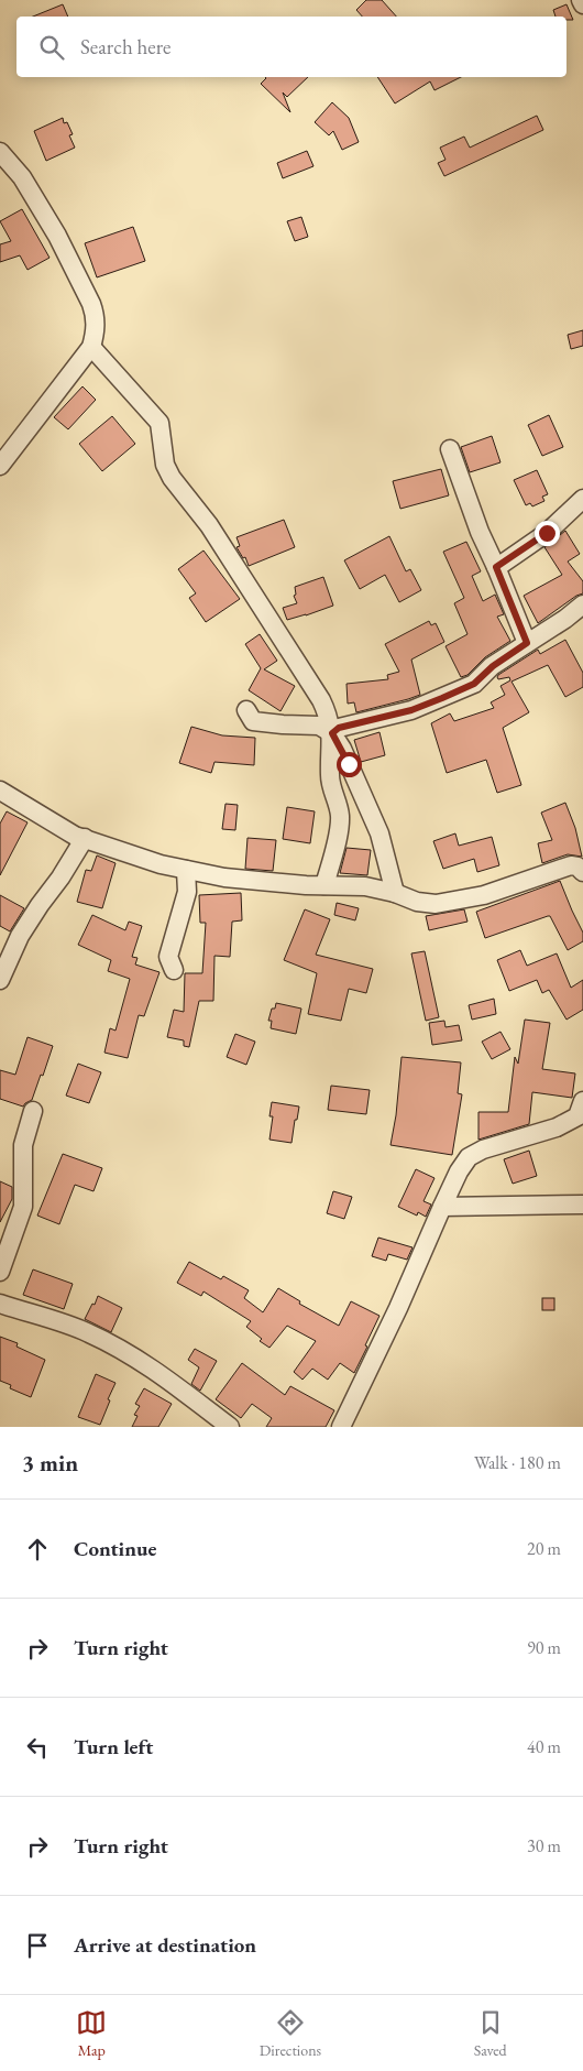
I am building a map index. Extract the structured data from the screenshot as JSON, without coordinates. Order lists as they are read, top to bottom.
{
  "page": {
    "search": "Search here",
    "heading": ["3 min", "Walk · 180 m"],
    "list": [
      ["Continue", "20 m"],
      ["Turn right", "90 m"],
      ["Turn left", "40 m"],
      ["Turn right", "30 m"],
      "Arrive at destination"
    ],
    "nav": ["Map", "Directions", "Saved"]
  }
}
